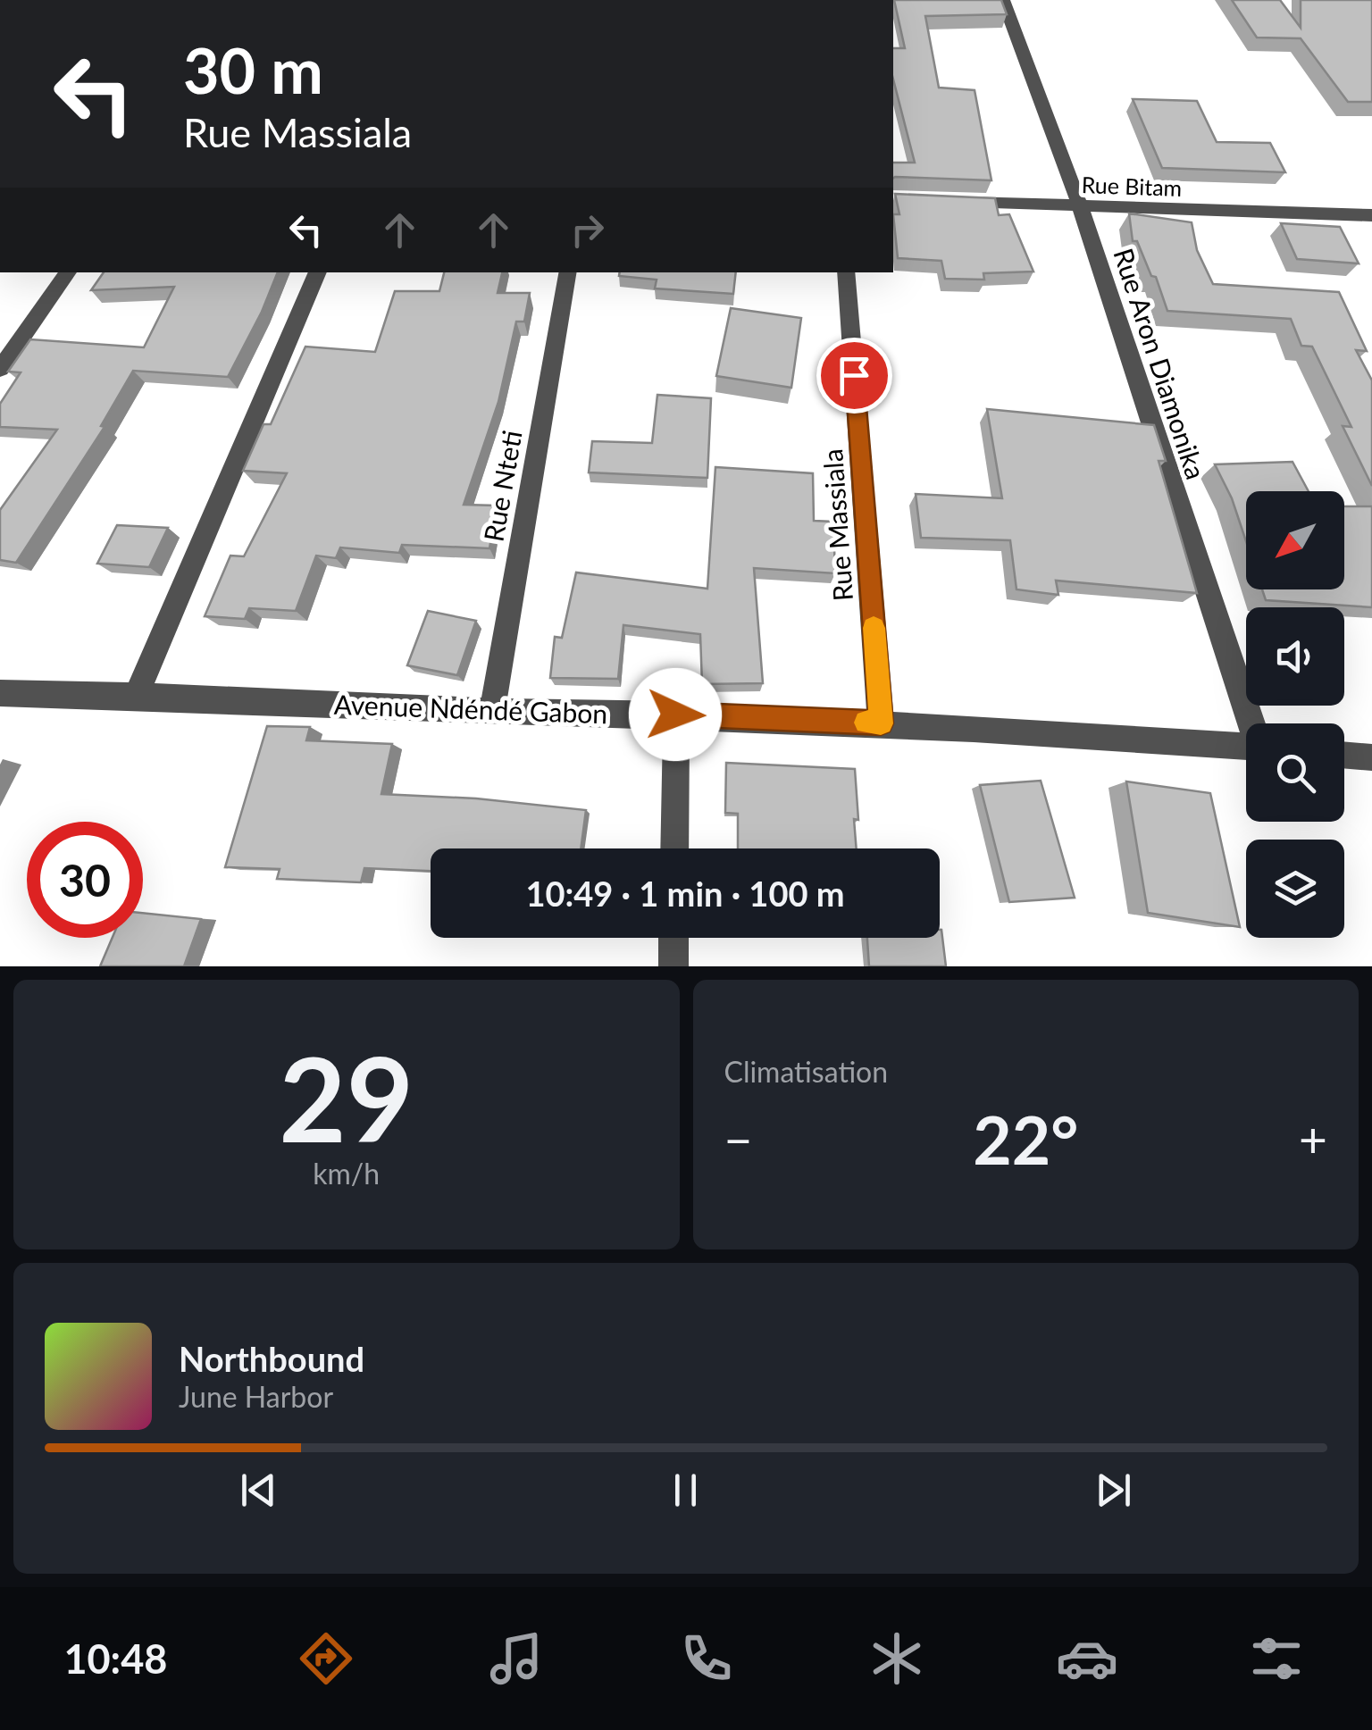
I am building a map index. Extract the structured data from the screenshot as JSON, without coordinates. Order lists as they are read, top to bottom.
{
  "streets": {
    "street": [
      "Rue Bitam",
      "Rue Aron Diamonika",
      "Rue Nteti",
      "Rue Massiala",
      "Avenue Ndéndé Gabon"
    ]
  },
  "crossings": [
    ["Rue Bitam", "Rue Aron Diamonika"],
    ["Rue Nteti", "Avenue Ndéndé Gabon"],
    ["Rue Massiala", "Avenue Ndéndé Gabon"]
  ],
  "north": "bottom left",
  "page": {
    "turn": ["30 m", "Rue Massiala"],
    "limit": "30",
    "trip": "10:49 · 1 min · 100 m",
    "tile": [
      ["29", "km/h"],
      "Climatisation"
    ],
    "heat": ["−", "22°", "+"],
    "song": ["Northbound", "June Harbor"],
    "tabs": "10:48"
  }
}
